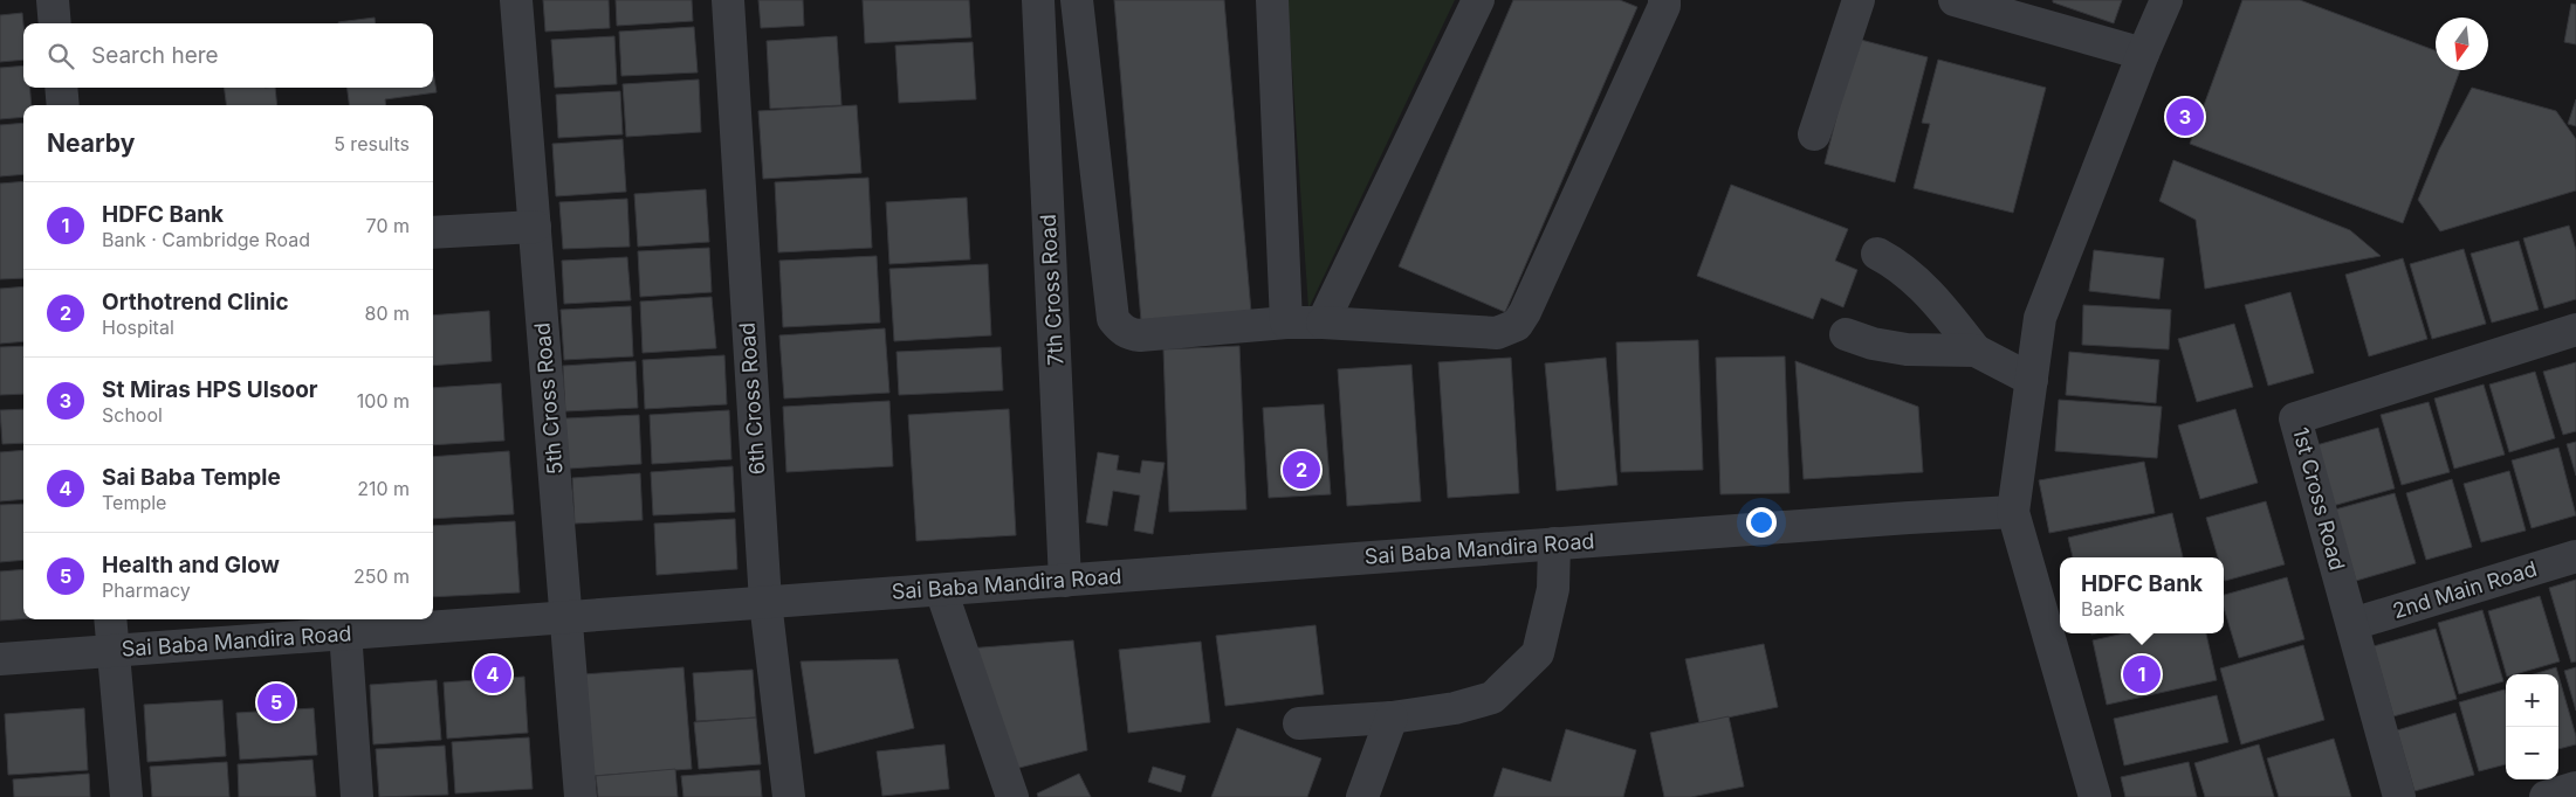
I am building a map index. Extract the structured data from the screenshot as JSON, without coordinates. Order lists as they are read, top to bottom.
{
  "streets": {
    "street": [
      "7th Cross Road",
      "5th Cross Road",
      "6th Cross Road",
      "1st Cross Road",
      "Sai Baba Mandira Road",
      "2nd Main Road"
    ]
  },
  "crossings": [
    ["7th Cross Road", "Sai Baba Mandira Road"],
    ["5th Cross Road", "Sai Baba Mandira Road"],
    ["6th Cross Road", "Sai Baba Mandira Road"],
    ["1st Cross Road", "2nd Main Road"]
  ],
  "north": "bottom",
  "page": {
    "search": "Search here",
    "pins": [
      "3",
      "2",
      "1",
      "4",
      "5"
    ],
    "heading": ["Nearby", "5 results"],
    "list": [
      {
        "mark": "1",
        "name": "HDFC Bank",
        "note": "Bank · Cambridge Road",
        "value": "70 m"
      },
      {
        "mark": "2",
        "name": "Orthotrend Clinic",
        "note": "Hospital",
        "value": "80 m"
      },
      {
        "mark": "3",
        "name": "St Miras HPS Ulsoor",
        "note": "School",
        "value": "100 m"
      },
      {
        "mark": "4",
        "name": "Sai Baba Temple",
        "note": "Temple",
        "value": "210 m"
      },
      {
        "mark": "5",
        "name": "Health and Glow",
        "note": "Pharmacy",
        "value": "250 m"
      }
    ],
    "popup": ["HDFC Bank", "Bank"],
    "map_buttons": ["+", "−"]
  }
}
